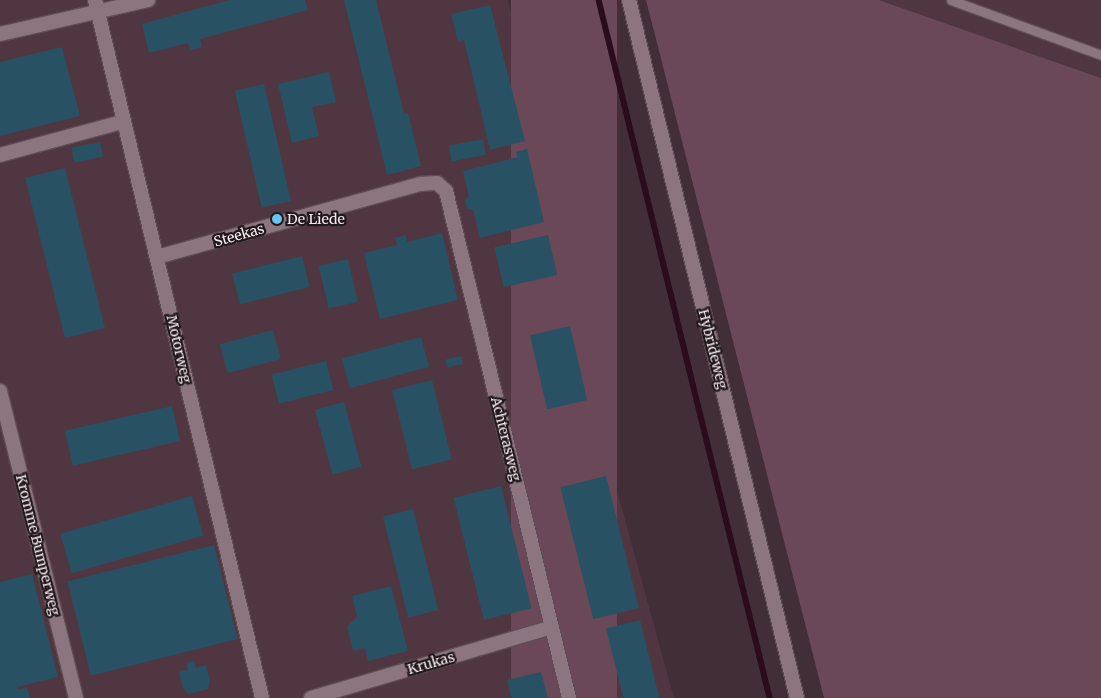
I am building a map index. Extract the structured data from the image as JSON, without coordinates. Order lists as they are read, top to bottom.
{
  "streets": {
    "street": [
      "Steekas",
      "Motorweg",
      "Hybrideweg",
      "Achterasweg",
      "Kromme Bumperweg",
      "Krukas"
    ]
  },
  "crossings": [
    ["Steekas", "Motorweg"],
    ["Steekas", "Achterasweg"],
    ["Achterasweg", "Krukas"]
  ],
  "places": ["De Liede"]
}
